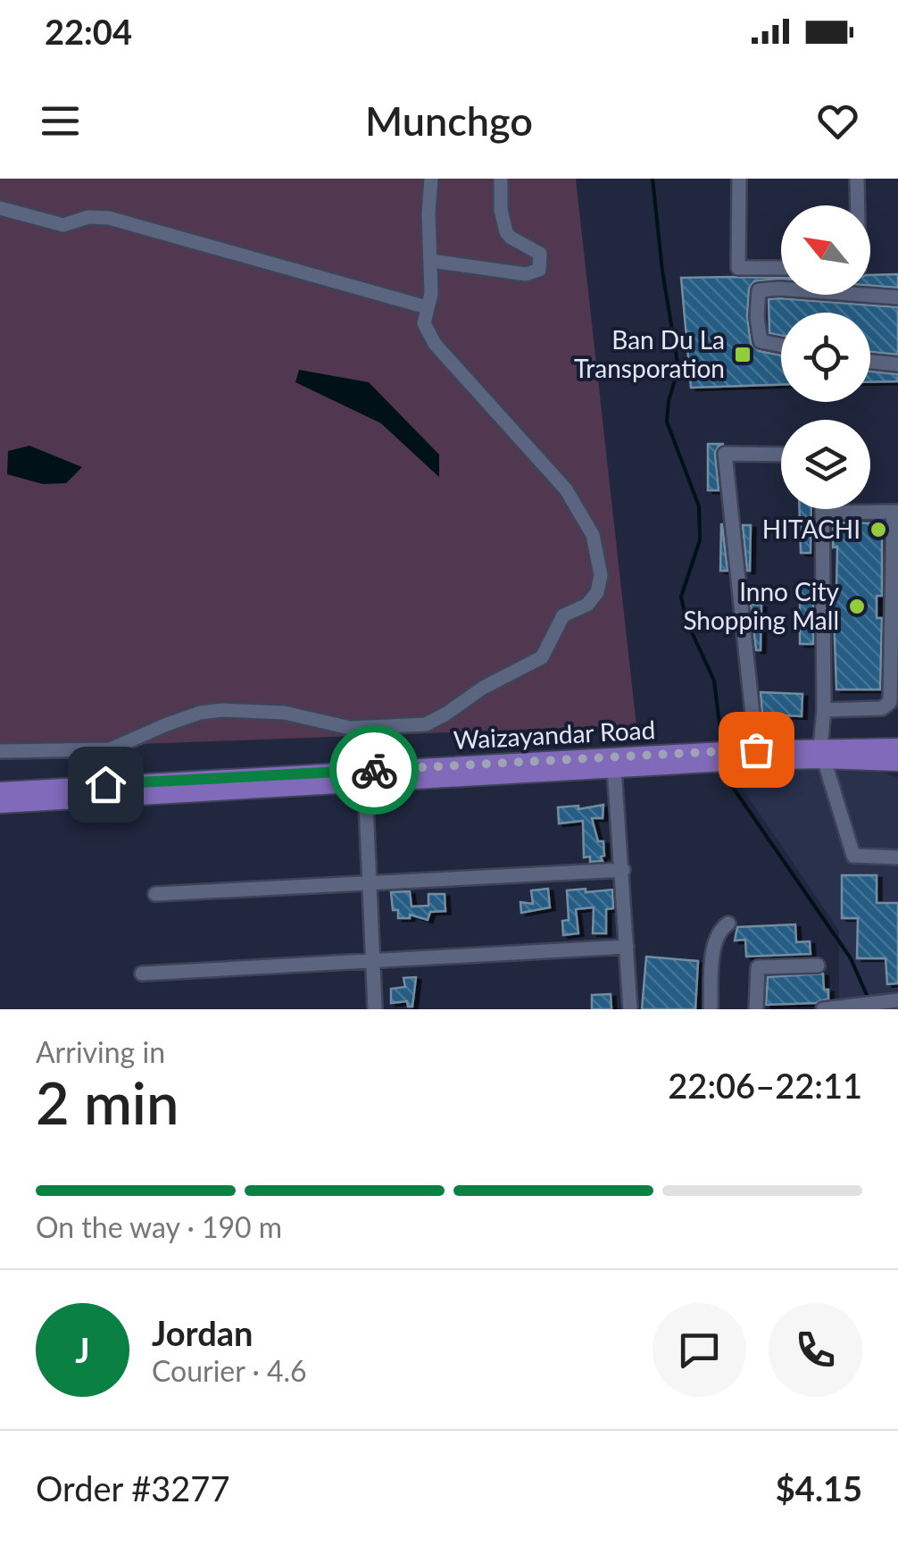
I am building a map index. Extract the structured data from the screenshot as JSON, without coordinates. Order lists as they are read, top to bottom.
{
  "streets": {
    "main road": ["Waizayandar Road"]
  },
  "places": {
    "transit": ["Ban Du La Transporation"],
    "other": ["HITACHI", "Inno City Shopping Mall"]
  },
  "north": "top left",
  "page": {
    "status": "22:04",
    "header": "Munchgo",
    "heading": ["2 min", "Arriving in", "22:06–22:11"],
    "panel": [
      "Jordan",
      "Courier · 4.6",
      "Order #3277",
      "$4.15"
    ],
    "bar": "On the way · 190 m",
    "round": "J"
  }
}
